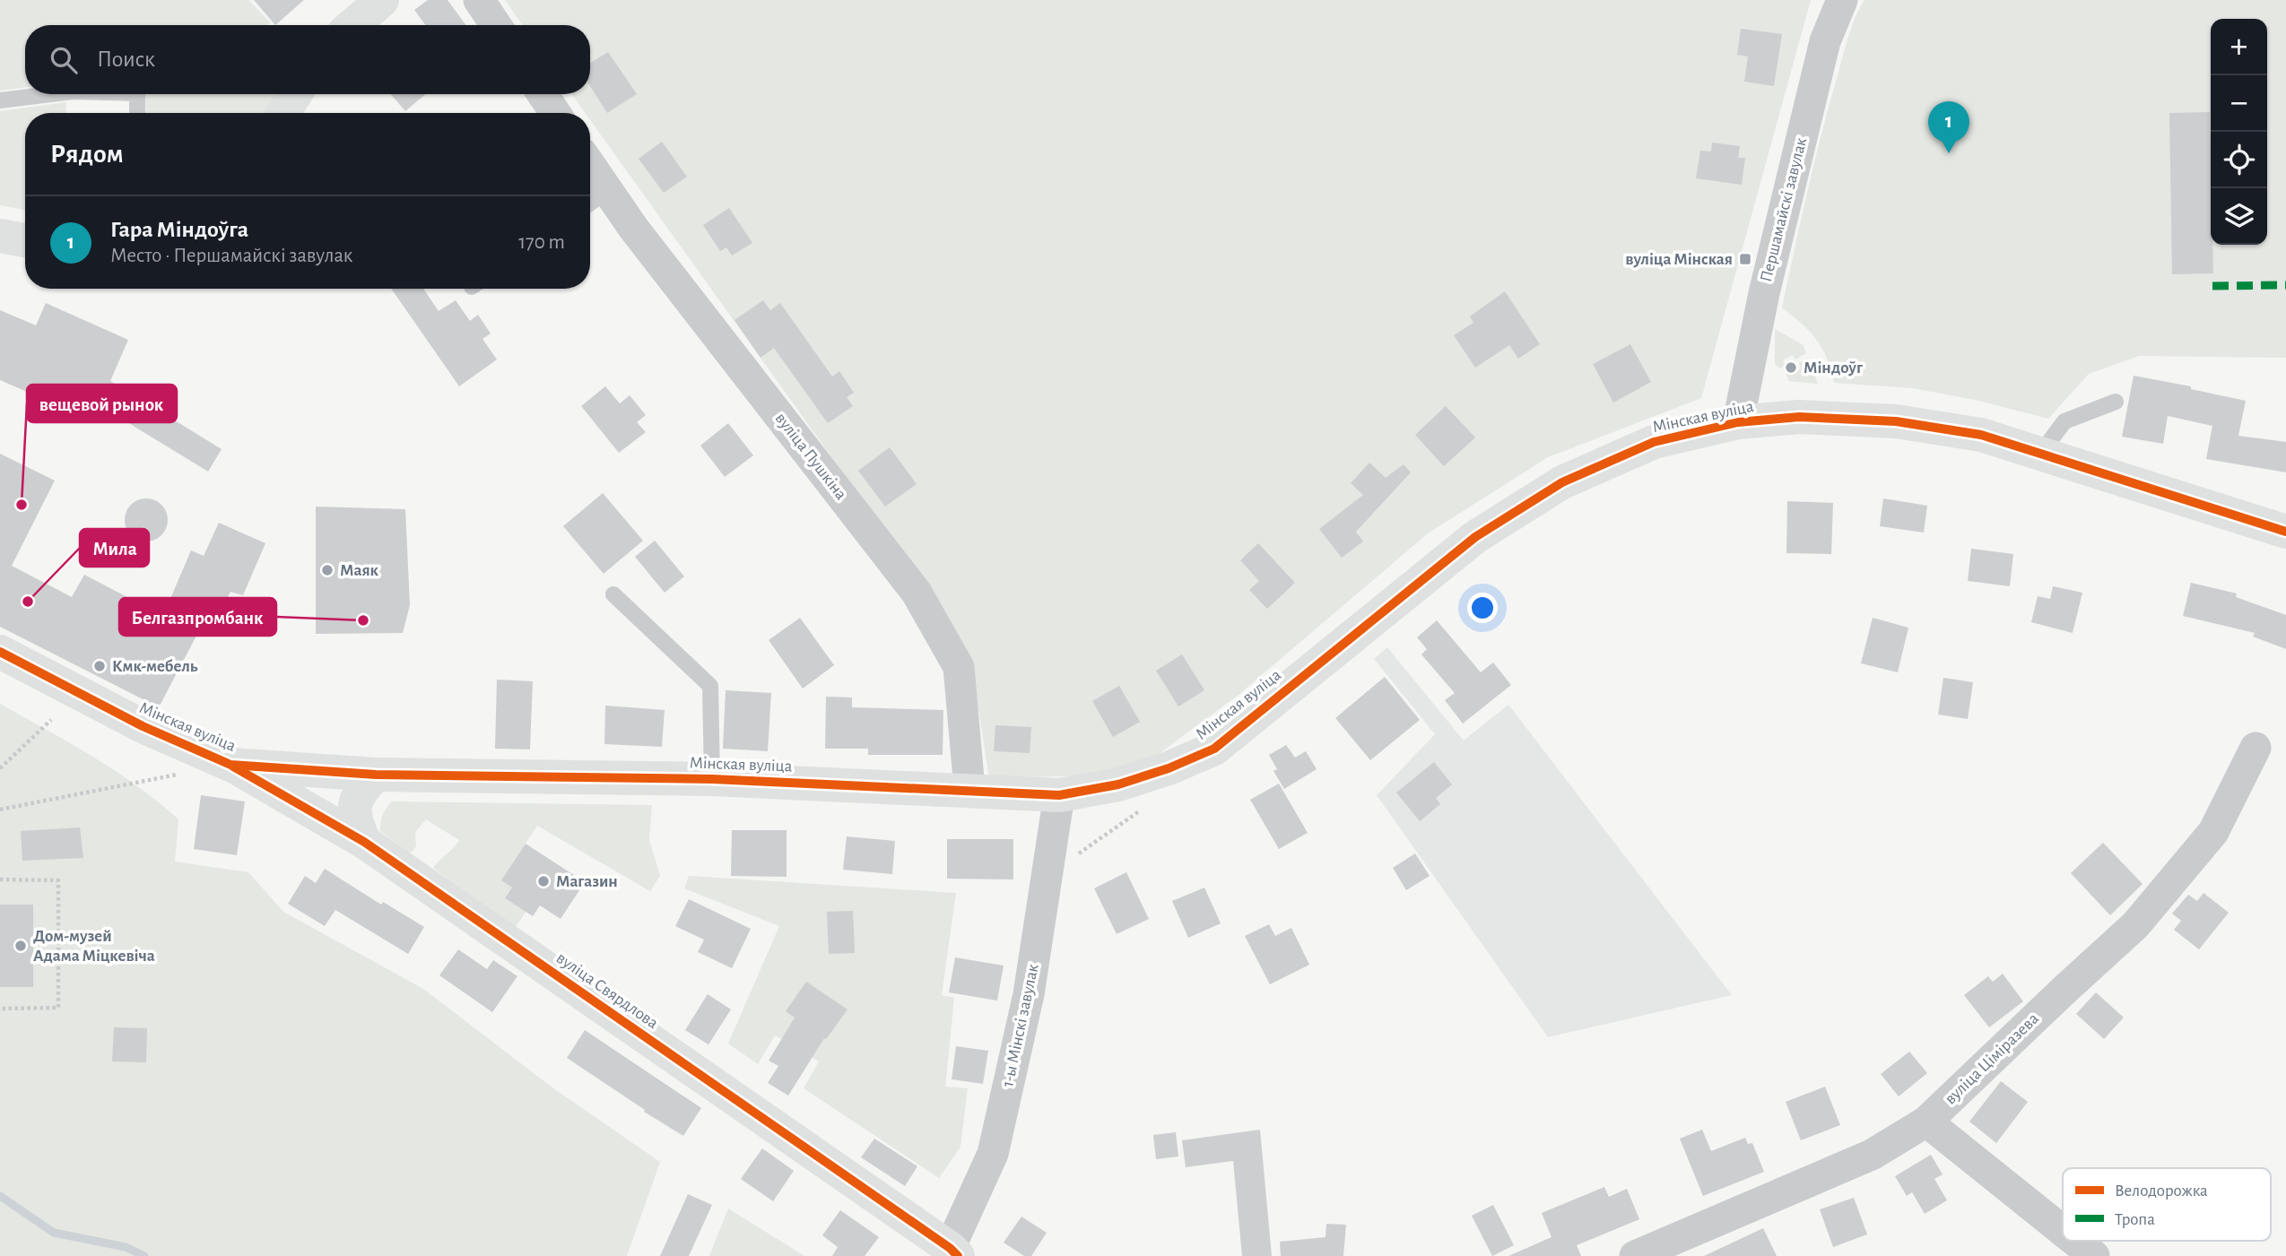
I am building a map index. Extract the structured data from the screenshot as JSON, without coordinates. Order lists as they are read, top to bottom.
{
  "streets": {
    "street": [
      "Першамайскі завулак",
      "Мінская вуліца",
      "вуліца Пушкіна",
      "вуліца Свярдлова",
      "1-ы Мінскі завулак",
      "вуліца Ціміразева"
    ]
  },
  "crossings": [
    ["Першамайскі завулак", "Мінская вуліца"],
    ["Мінская вуліца", "вуліца Пушкіна"],
    ["Мінская вуліца", "вуліца Свярдлова"],
    ["Мінская вуліца", "1-ы Мінскі завулак"],
    ["вуліца Свярдлова", "1-ы Мінскі завулак"]
  ],
  "places": {
    "transit": ["вуліца Мінская"],
    "other": [
      "Міндоўг",
      "вещевой рынок",
      "Маяк",
      "Мила",
      "Белгазпромбанк",
      "Кмк-мебель",
      "Магазин",
      "Дом-музей Адама Міцкевіча"
    ]
  },
  "legend": ["Велодорожка", "Тропа"],
  "page": {
    "map_buttons": ["+", "−"],
    "search": "Поиск",
    "pins": "1",
    "heading": "Рядом",
    "list": [
      {
        "mark": "1",
        "name": "Гара Міндоўга",
        "note": "Место · Першамайскі завулак",
        "value": "170 m"
      }
    ]
  }
}
